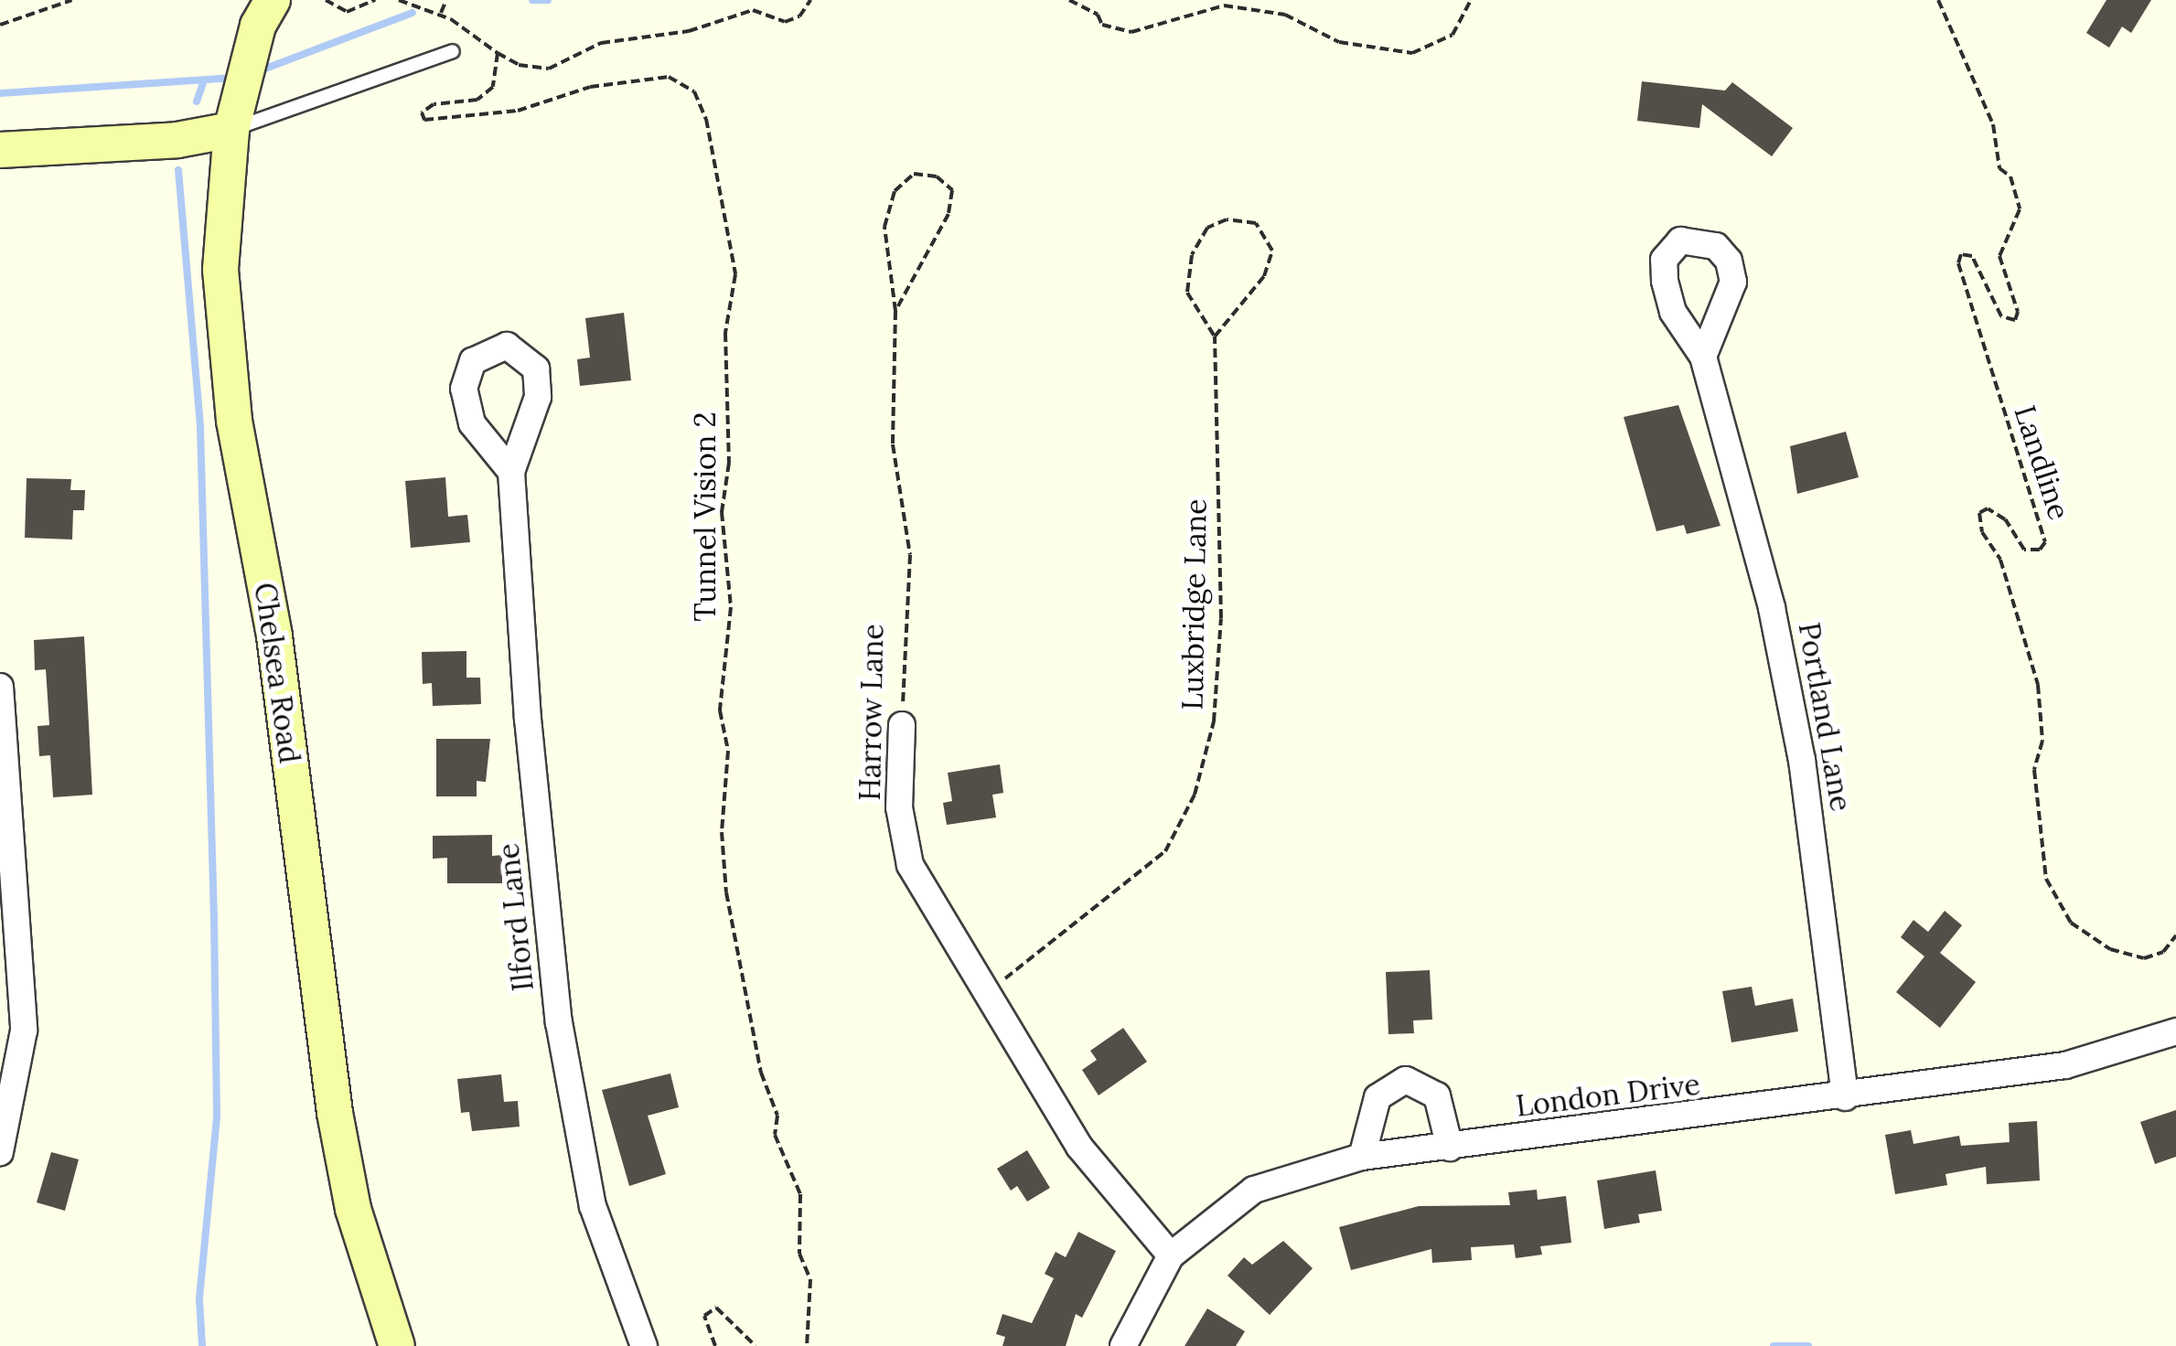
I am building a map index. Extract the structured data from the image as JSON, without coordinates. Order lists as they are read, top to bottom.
{
  "streets": {
    "street": [
      "Chelsea Road",
      "Harrow Lane",
      "Portland Lane",
      "Ilford Lane",
      "London Drive"
    ],
    "path": ["Landline", "Tunnel Vision 2", "Luxbridge Lane"]
  },
  "crossings": [
    ["Luxbridge Lane", "Harrow Lane"],
    ["Harrow Lane", "London Drive"],
    ["Portland Lane", "London Drive"]
  ]
}
